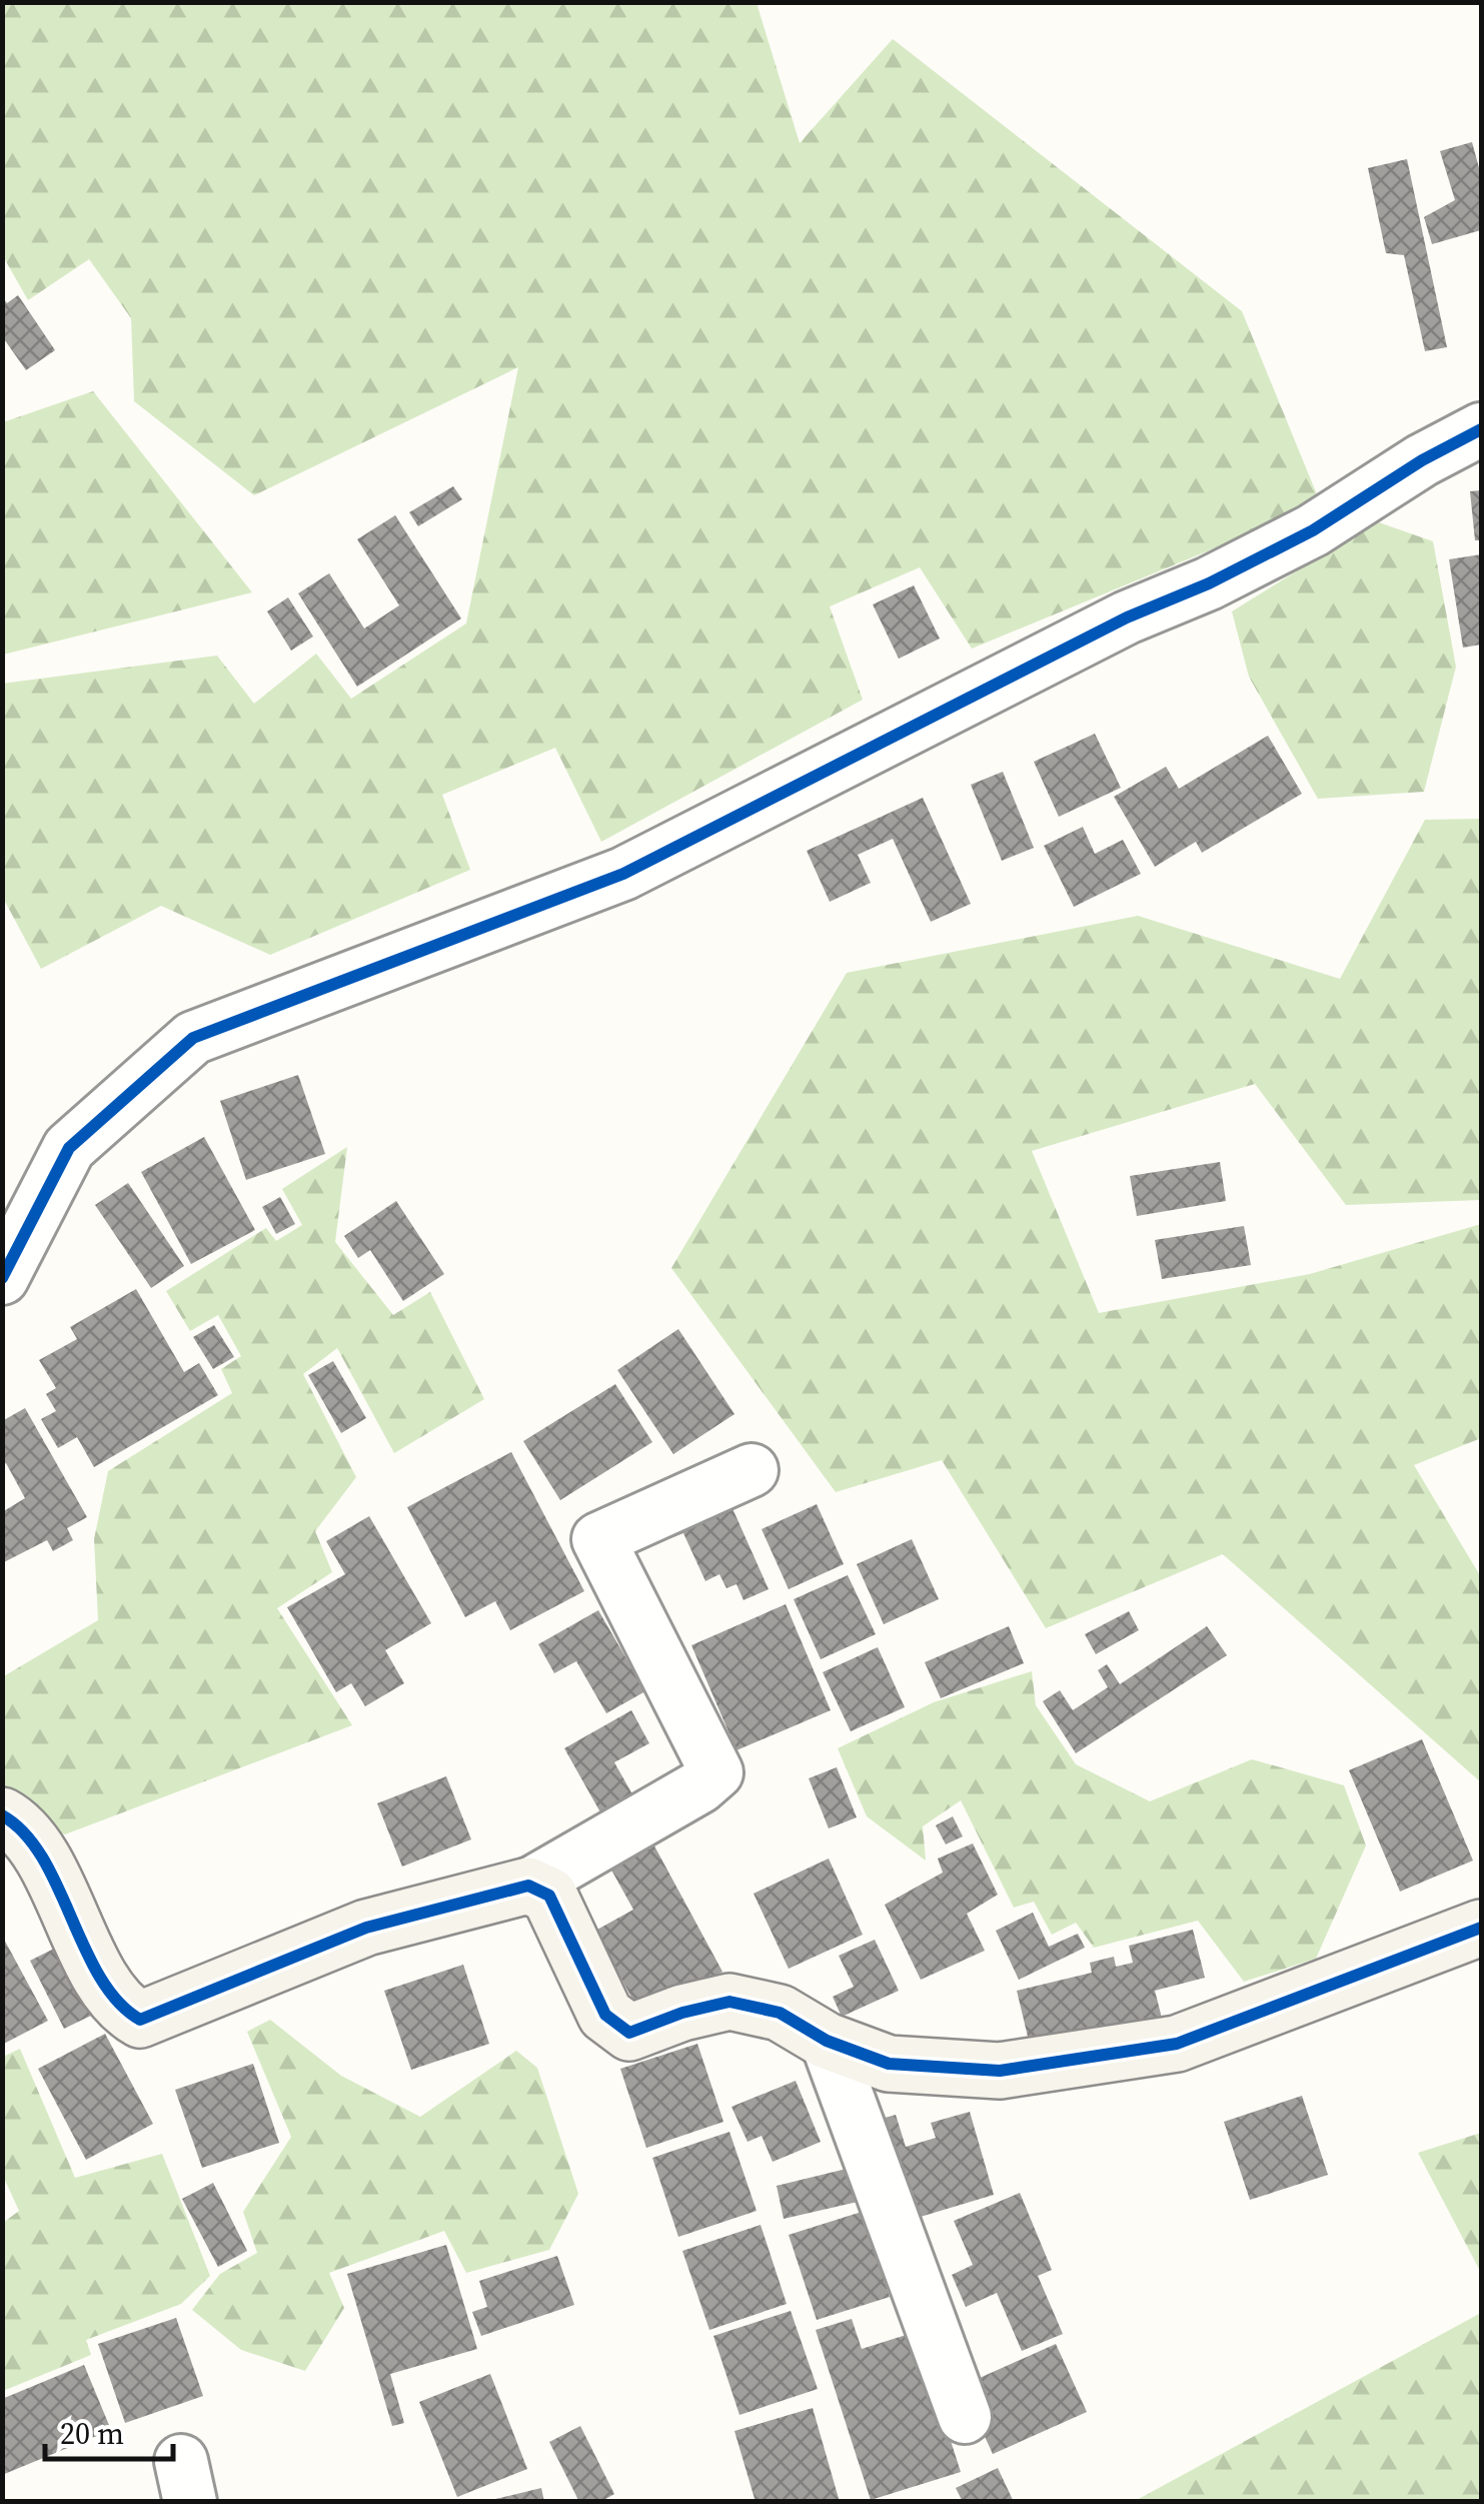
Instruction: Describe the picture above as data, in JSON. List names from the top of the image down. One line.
{"scale_bar":"20 m"}
